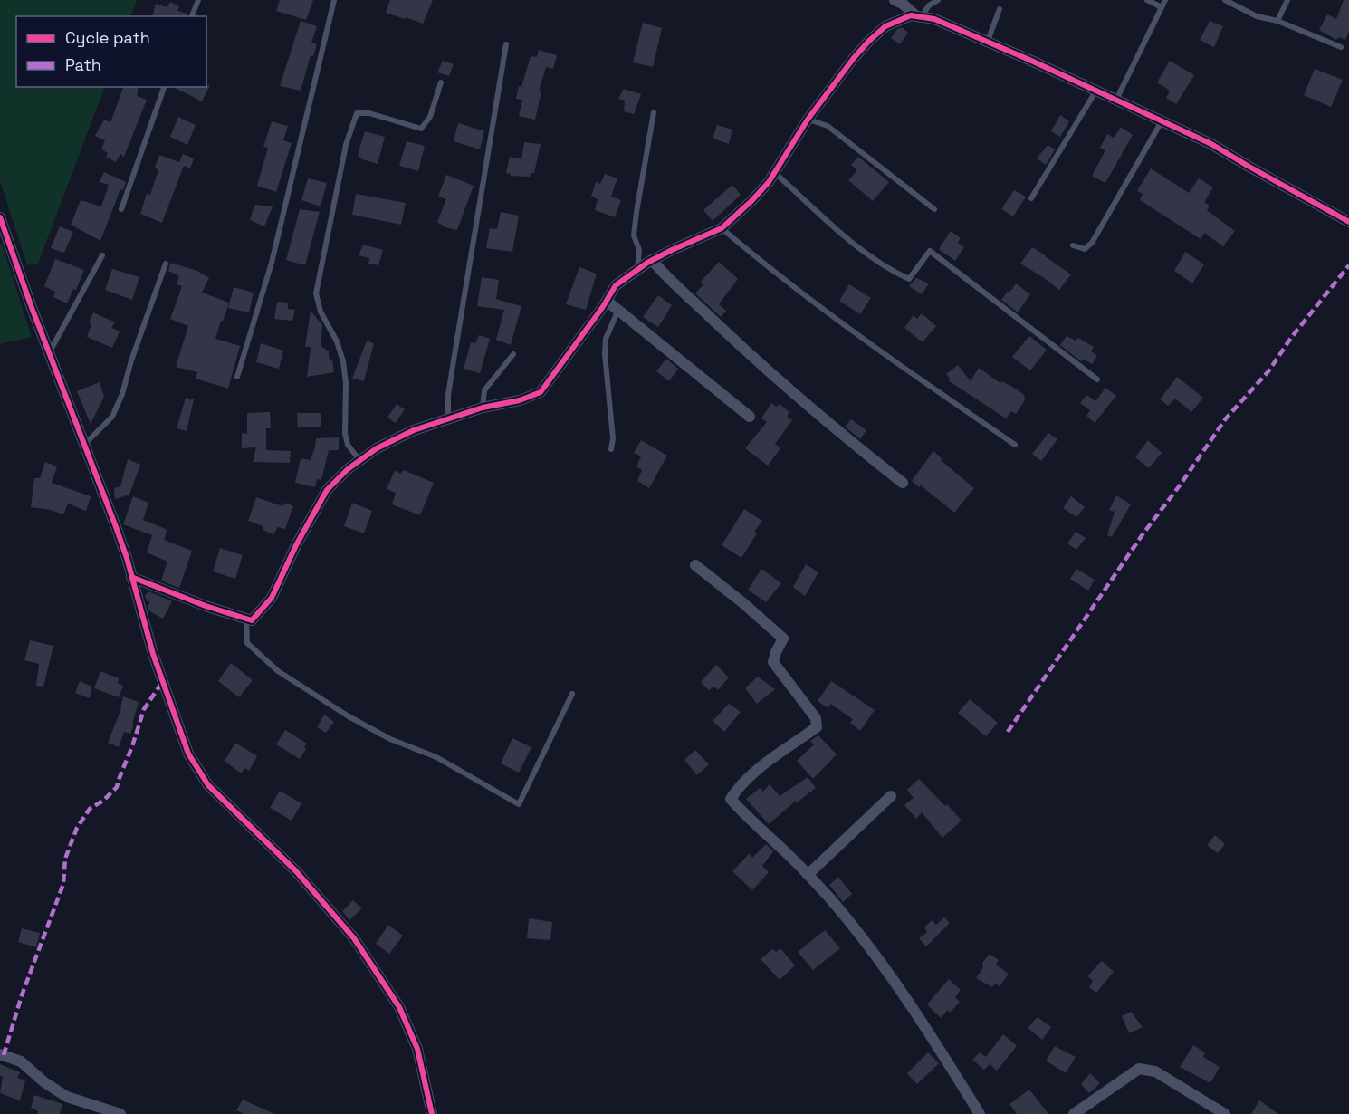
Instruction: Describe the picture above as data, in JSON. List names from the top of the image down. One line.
{"legend":["Cycle path","Path"]}
